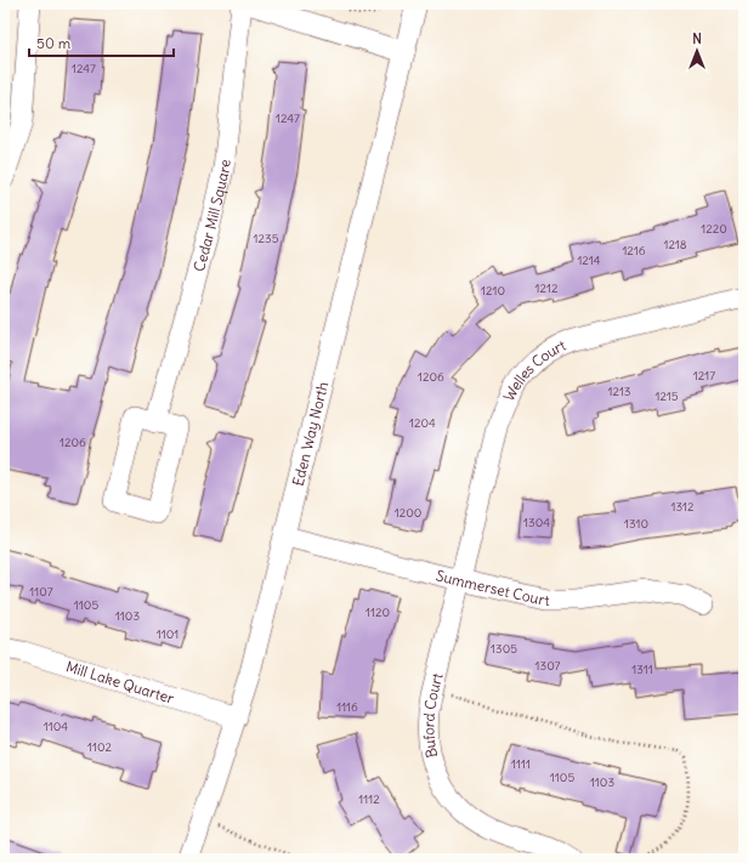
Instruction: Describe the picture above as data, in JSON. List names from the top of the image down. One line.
{"streets":{"street":["Cedar Mill Square","Welles Court","Eden Way North","Summerset Court","Mill Lake Quarter","Buford Court"]},"crossings":[["Welles Court","Summerset Court"],["Welles Court","Buford Court"],["Eden Way North","Summerset Court"],["Eden Way North","Mill Lake Quarter"],["Summerset Court","Buford Court"]],"house_numbers":["1247","1247","1220","1235","1218","1216","1214","1212","1210","1217","1206","1213","1215","1204","1206","1312","1200","1304","1310","1107","1105","1120","1103","1101","1305","1307","1311","1116","1104","1102","1111","1105","1103","1112"],"scale_bar":"50 m","north":"top"}
